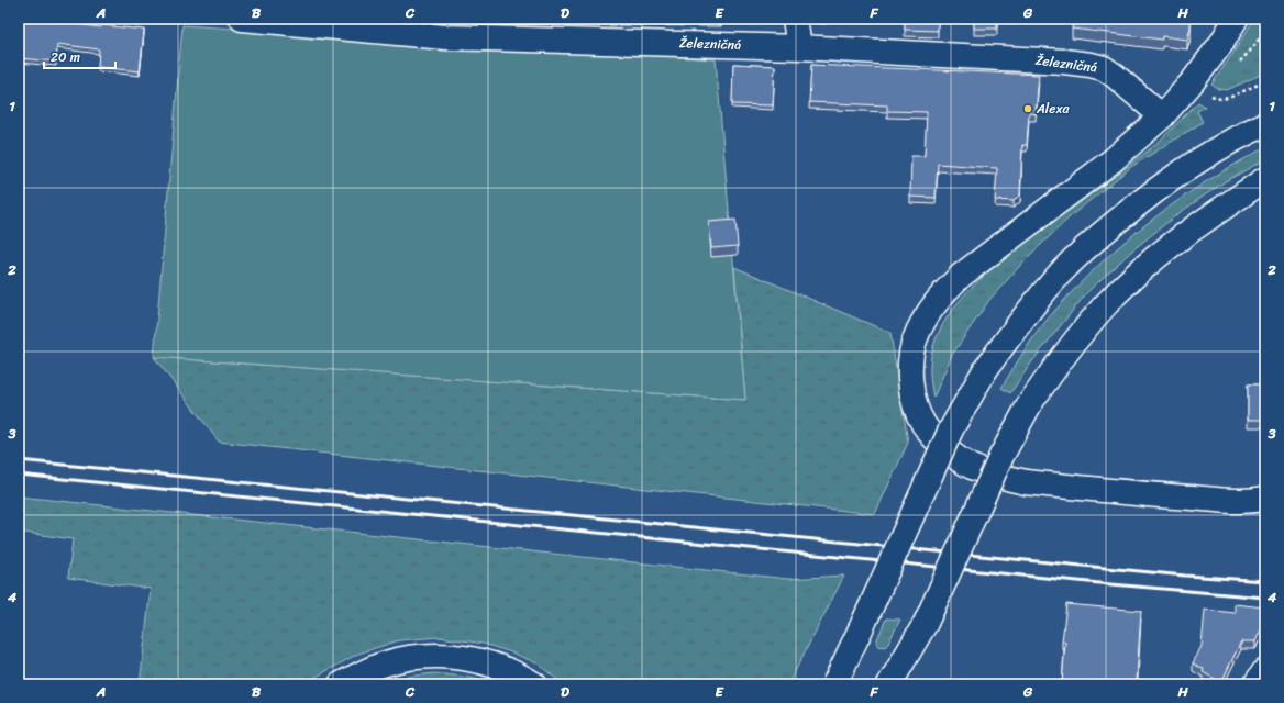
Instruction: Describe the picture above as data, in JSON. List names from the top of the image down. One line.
{"streets":{"main road":["Železničná"]},"places":["Alexa"],"scale_bar":"20 m","grid":{"columns":["A","B","C","D","E","F","G","H"],"rows":["1","2","3","4"]}}
